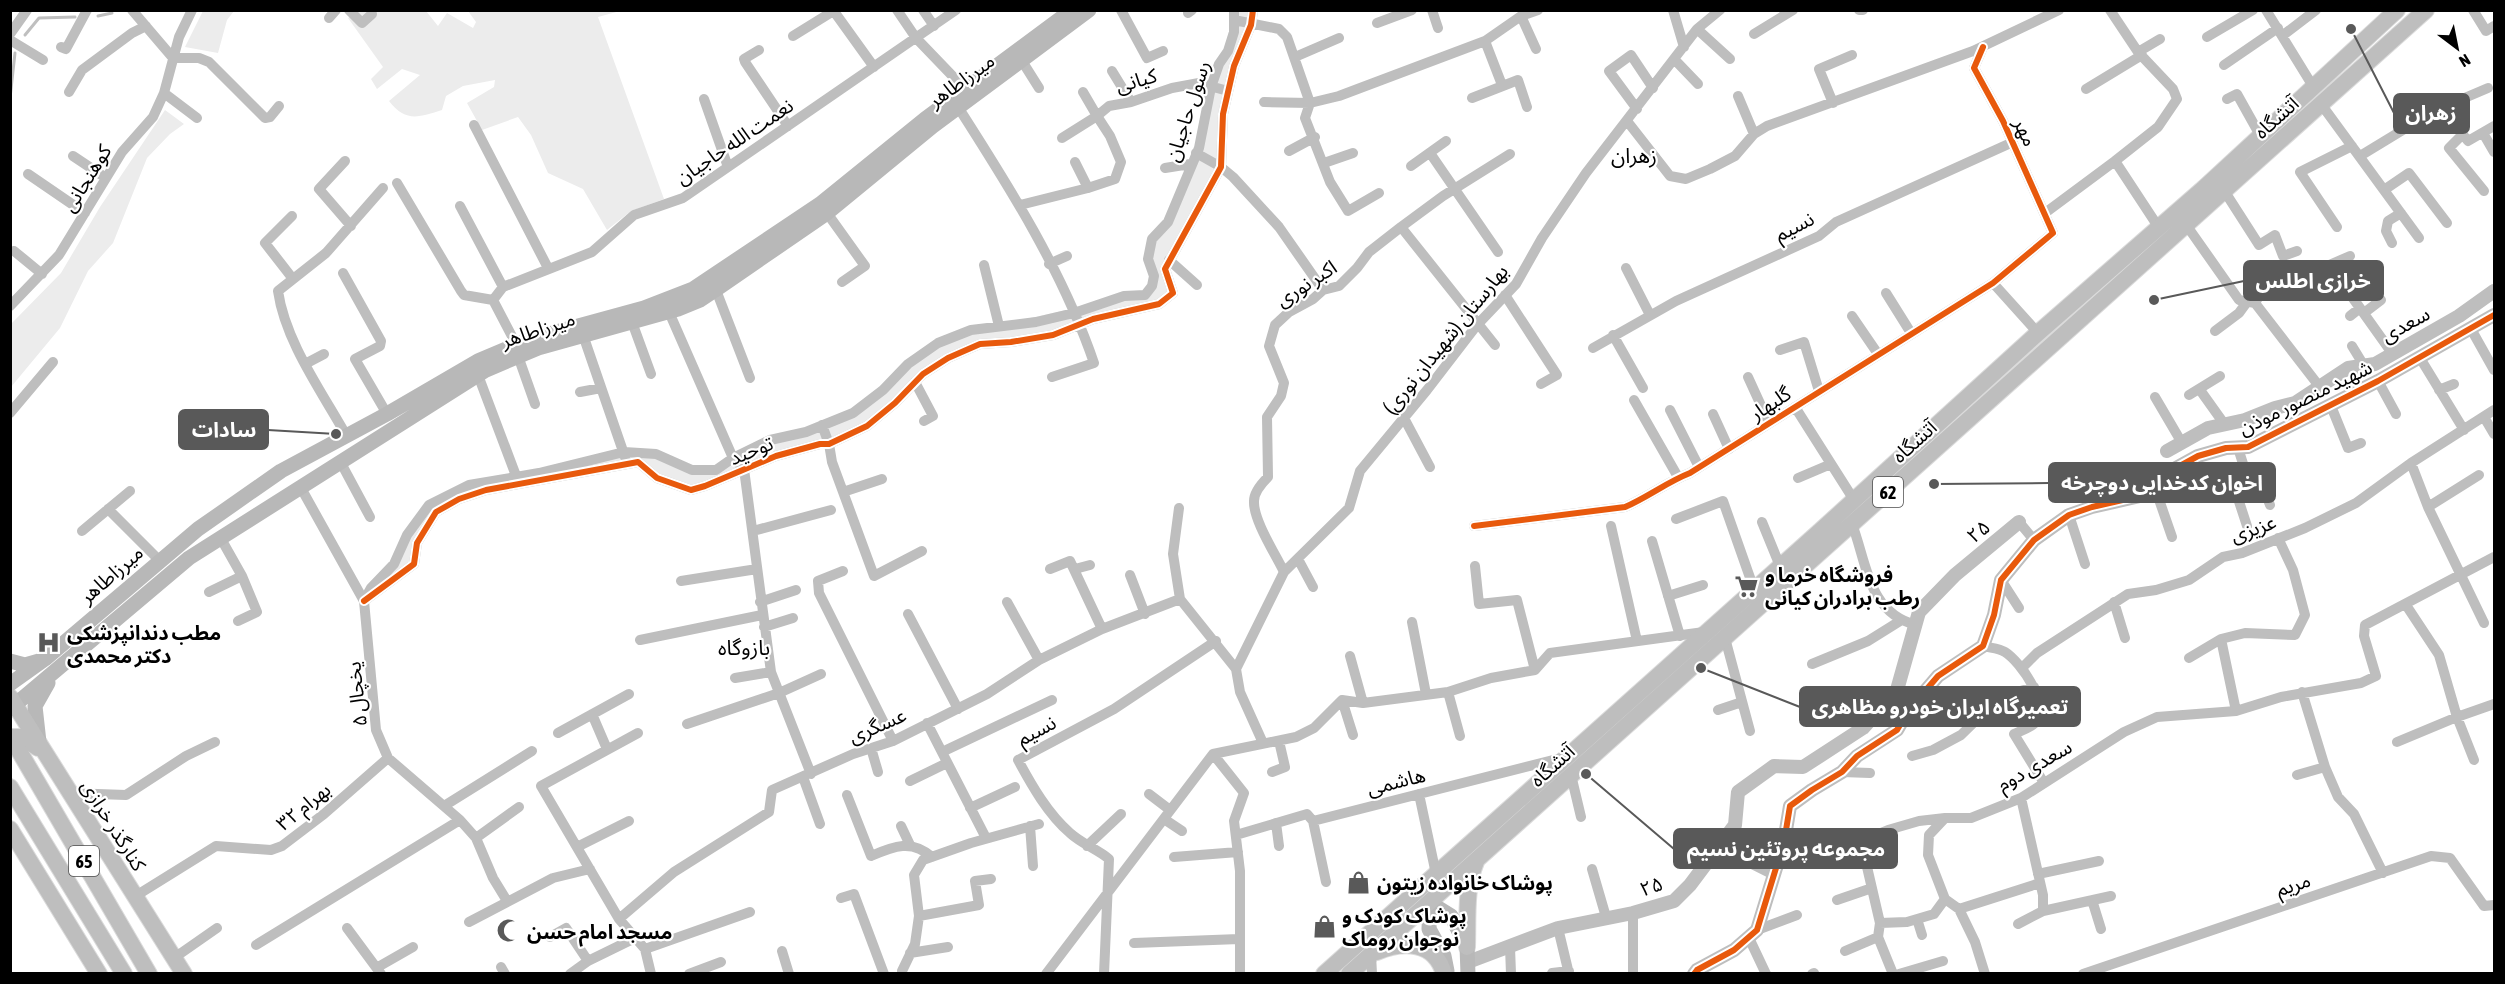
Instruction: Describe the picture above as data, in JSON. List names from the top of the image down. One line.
{"streets":{"main road":["میرزاطاهر","آتشگاه","62","کنارگذر خرازی","65"],"street":["کیانی","رسول حاجیان","مهر","نعمت الله حاجیان","کوهنجانی","نسیم","اکبر نوری","سعدی","بهارستان (شهیدان نوری)","شهید منصور موذن","گلبهار","توحید","عزیزی","۲۵","یخچال ۵","عسگری","سعدی دوم","هاشمی","بهرام ۳۲","مریم"]},"crossings":[["میرزاطاهر","یخچال ۵"],["میرزاطاهر","کنارگذر خرازی"],["کیانی","رسول حاجیان"],["رسول حاجیان","توحید"],["آتشگاه","هاشمی"],["مهر","نسیم"],["مهر","گلبهار"],["اکبر نوری","بهارستان (شهیدان نوری)"],["توحید","یخچال ۵"],["یخچال ۵","بهرام ۳۲"],["بهرام ۳۲","کنارگذر خرازی"]],"districts":["زهران","بازوگاه"],"places":{"other":["زهران","خرازی اطلس","سادات","اخوان کدخدایی دوچرخه","تعمیرگاه ایران خودرو مظاهری","مجموعه پروتئین نسیم"],"supermarket":["فروشگاه خرما و رطب برادران کیانی"],"hospital":["مطب دندانپزشکی دکتر محمدی"],"shop":["پوشاک خانواده زیتون","پوشاک کودک و نوجوان روماک"],"mosque":["مسجد امام حسن"]},"north":"bottom right"}
